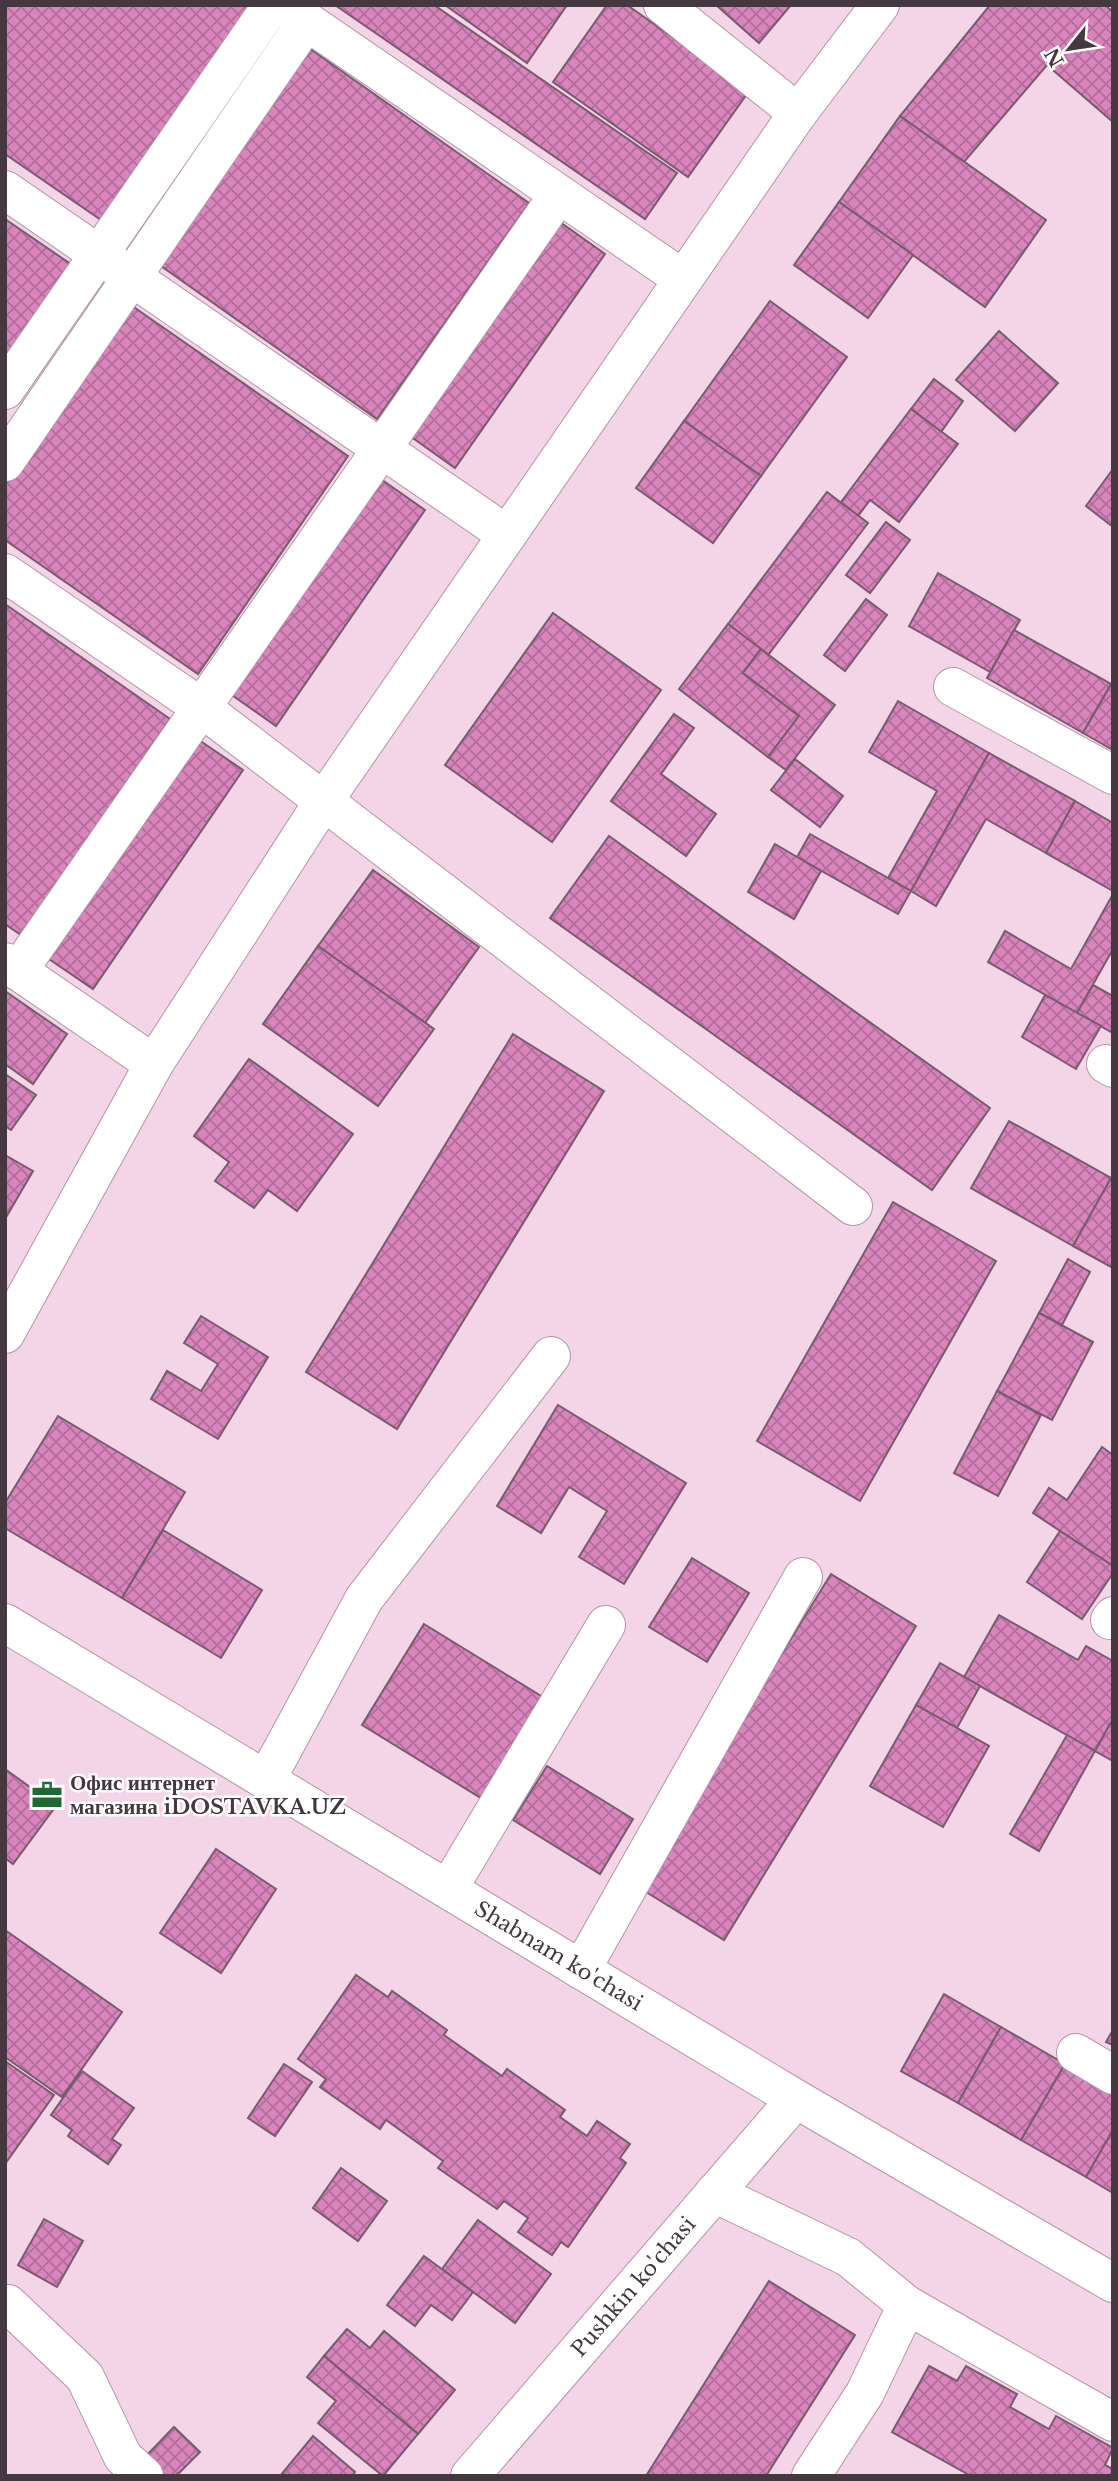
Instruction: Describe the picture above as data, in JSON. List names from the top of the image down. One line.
{"streets":{"street":["Shabnam ko'chasi","Pushkin ko'chasi"]},"crossings":[["Shabnam ko'chasi","Pushkin ko'chasi"]],"places":{"office":["Офис интернет магазина iDOSTAVKA.UZ"]},"north":"bottom left"}
